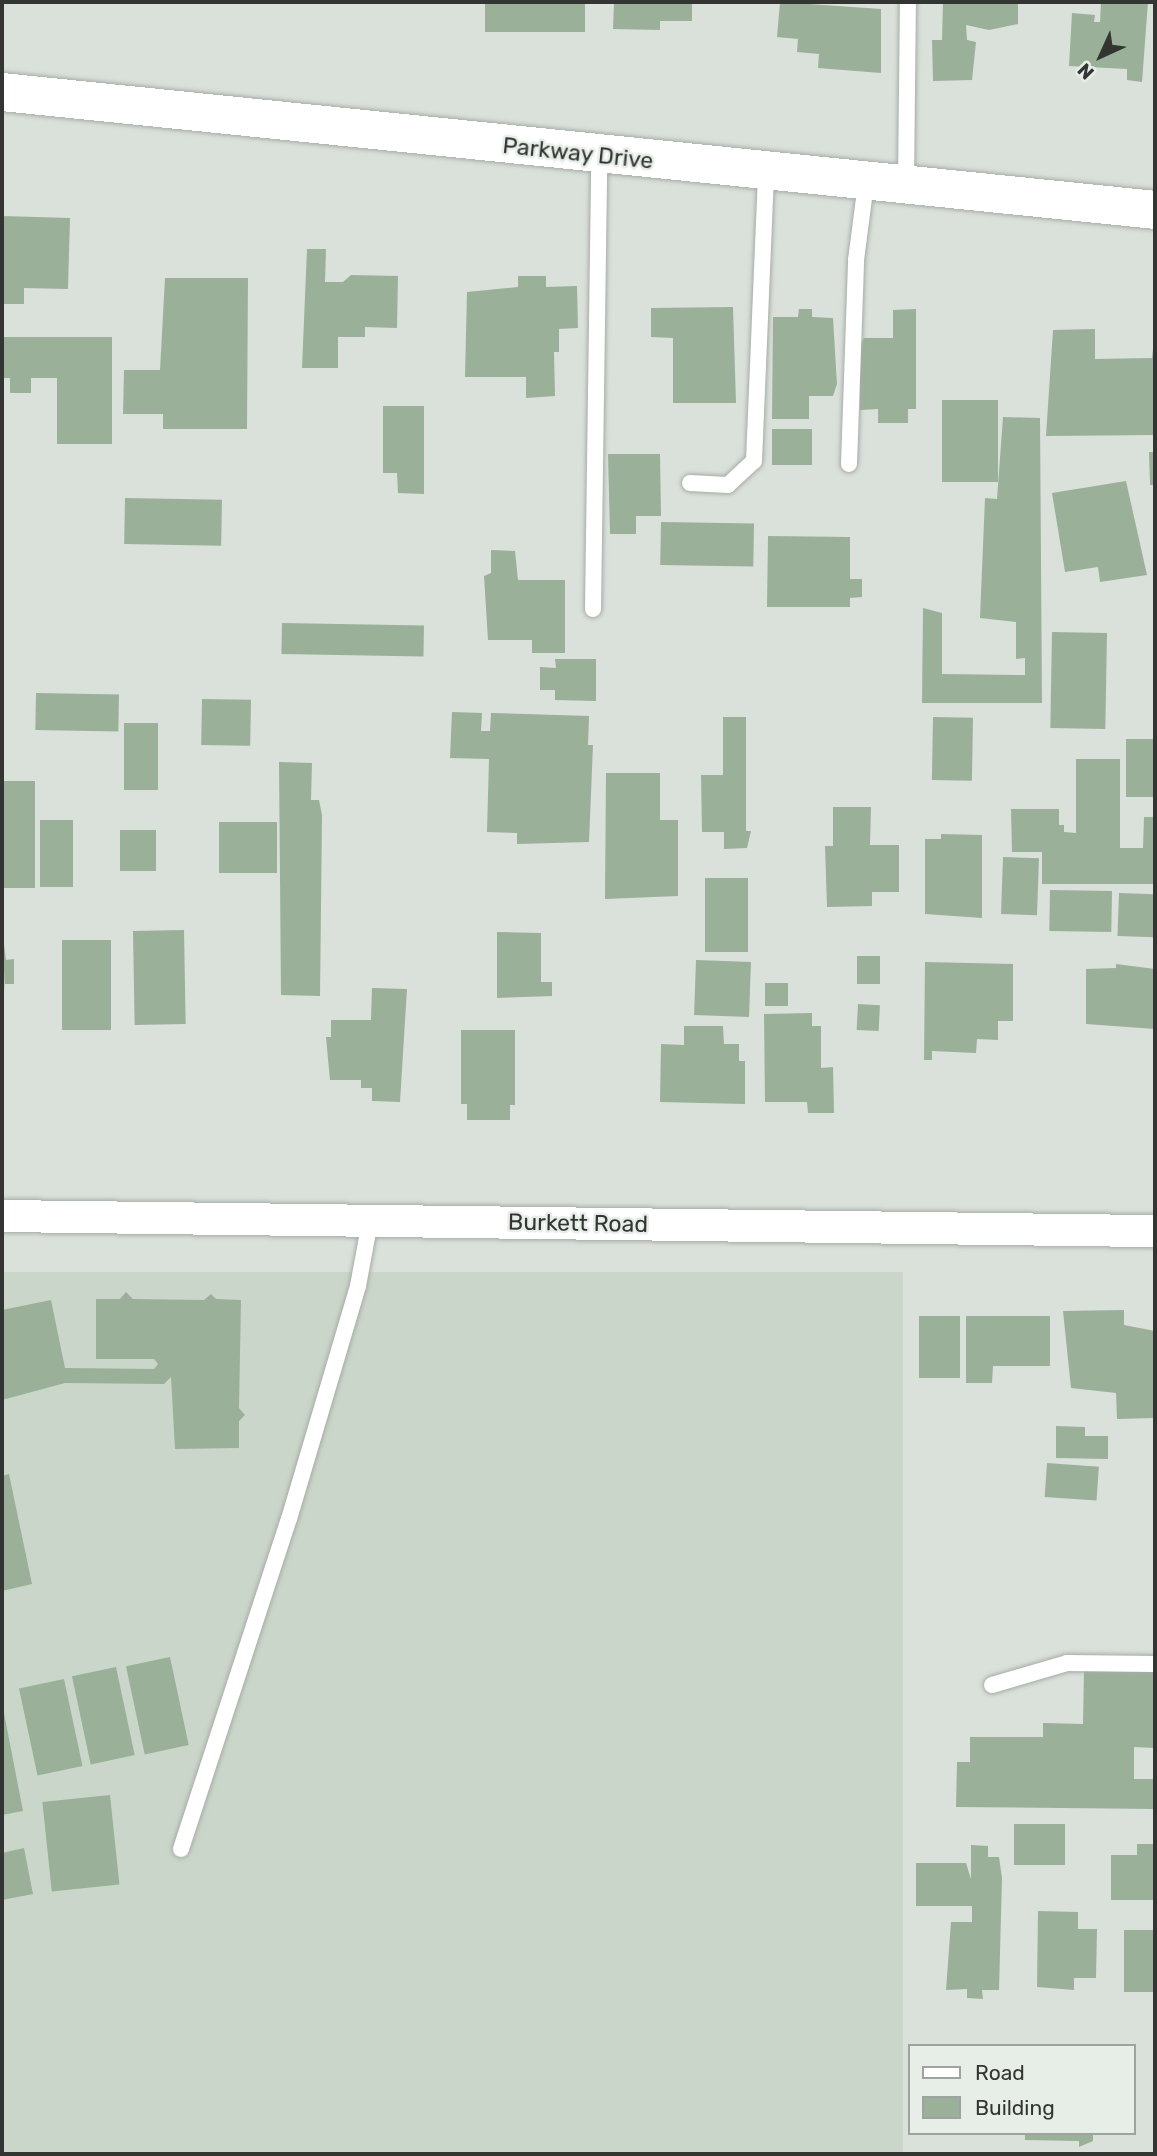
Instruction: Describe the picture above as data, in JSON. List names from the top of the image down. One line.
{"streets":{"street":["Parkway Drive","Burkett Road"]},"legend":["Road","Building"],"north":"bottom left"}
